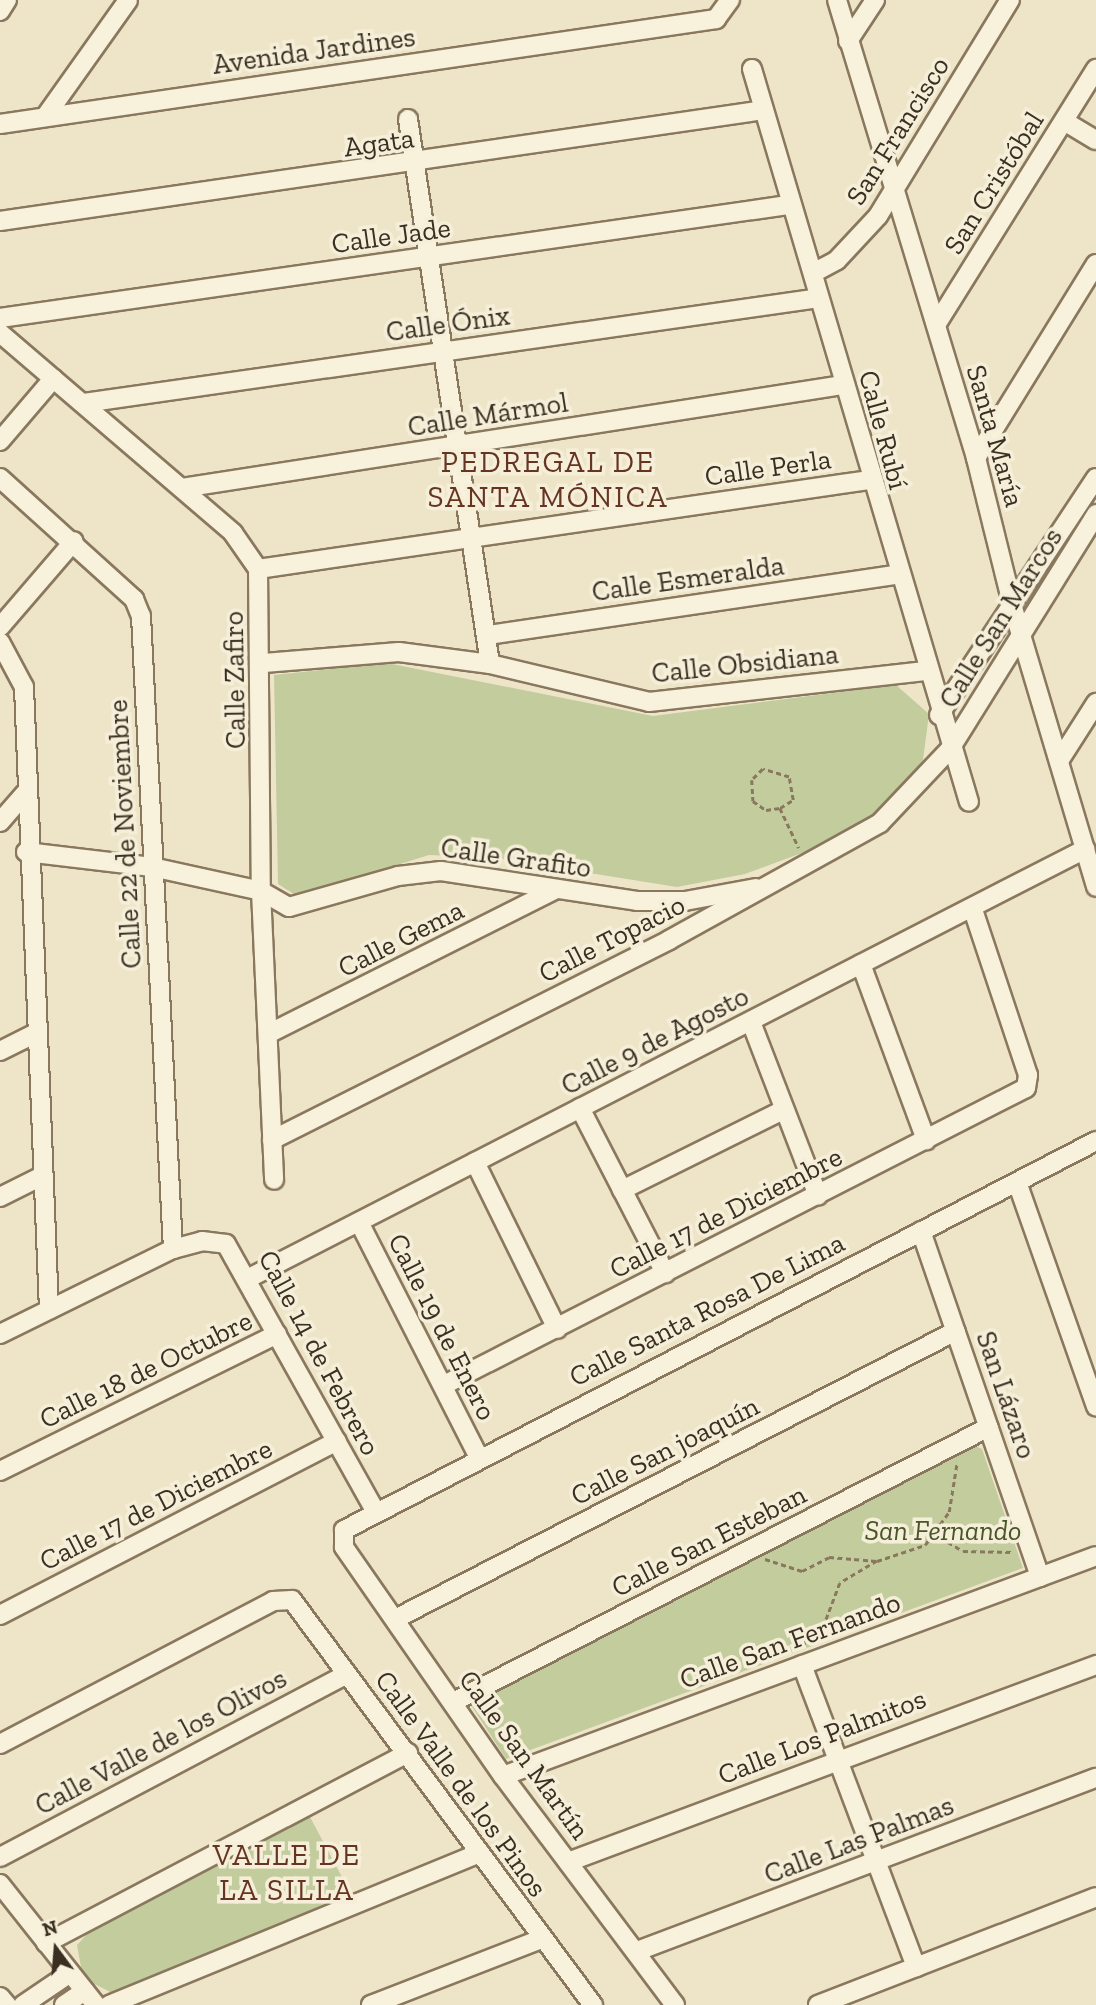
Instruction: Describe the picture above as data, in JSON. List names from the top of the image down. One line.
{"streets":{"street":["Avenida Jardines","San Francisco","Agata","San Cristóbal","Calle Jade","Calle Ónix","Calle Mármol","Calle Rubí","Santa María","Calle Perla","Calle Esmeralda","Calle San Marcos","Calle Obsidiana","Calle Zafiro","Calle 22 de Noviembre","Calle Grafito","Calle Gema","Calle Topacio","Calle 9 de Agosto","Calle 17 de Diciembre","Calle Santa Rosa De Lima","Calle 19 de Enero","Calle 14 de Febrero","Calle 18 de Octubre","San Lázaro","Calle San joaquín","Calle San Esteban","Calle San Fernando","Calle Los Palmitos","Calle Valle de los Olivos","Calle San Martín","Calle Valle de los Pinos","Calle Las Palmas"]},"crossings":[["San Francisco","Calle Rubí"],["San Francisco","Santa María"],["Agata","Calle Rubí"],["San Cristóbal","Santa María"],["Calle Jade","Calle Rubí"],["Calle Ónix","Calle Rubí"],["Calle Mármol","Calle Rubí"],["Calle Rubí","Calle Perla"],["Calle Rubí","Calle Esmeralda"],["Calle Rubí","Calle San Marcos"],["Calle Rubí","Calle Obsidiana"],["Calle Rubí","Calle Topacio"],["Santa María","Calle San Marcos"],["Santa María","Calle 9 de Agosto"],["Calle Perla","Calle Zafiro"],["Calle San Marcos","Calle Topacio"],["Calle Obsidiana","Calle Zafiro"],["Calle Zafiro","Calle Grafito"],["Calle Zafiro","Calle Gema"],["Calle Zafiro","Calle Topacio"],["Calle 22 de Noviembre","Calle Grafito"],["Calle 22 de Noviembre","Calle 14 de Febrero"],["Calle Grafito","Calle Gema"],["Calle Grafito","Calle Topacio"],["Calle 9 de Agosto","Calle 17 de Diciembre"],["Calle 9 de Agosto","Calle 19 de Enero"],["Calle 9 de Agosto","Calle 14 de Febrero"],["Calle 17 de Diciembre","Calle 19 de Enero"],["Calle 17 de Diciembre","Calle 14 de Febrero"],["Calle Santa Rosa De Lima","Calle 19 de Enero"],["Calle Santa Rosa De Lima","Calle 14 de Febrero"],["Calle Santa Rosa De Lima","San Lázaro"],["Calle Santa Rosa De Lima","Calle San Martín"],["Calle 14 de Febrero","Calle 18 de Octubre"],["San Lázaro","Calle San joaquín"],["San Lázaro","Calle San Esteban"],["San Lázaro","Calle San Fernando"],["Calle San joaquín","Calle San Martín"],["Calle San Esteban","Calle San Martín"],["Calle San Fernando","Calle San Martín"],["Calle Los Palmitos","Calle San Martín"],["Calle Valle de los Olivos","Calle Valle de los Pinos"],["Calle San Martín","Calle Las Palmas"]],"districts":["PEDREGAL DE SANTA MÓNICA","VALLE DE LA SILLA"],"parks":["San Fernando"],"north":"top"}
